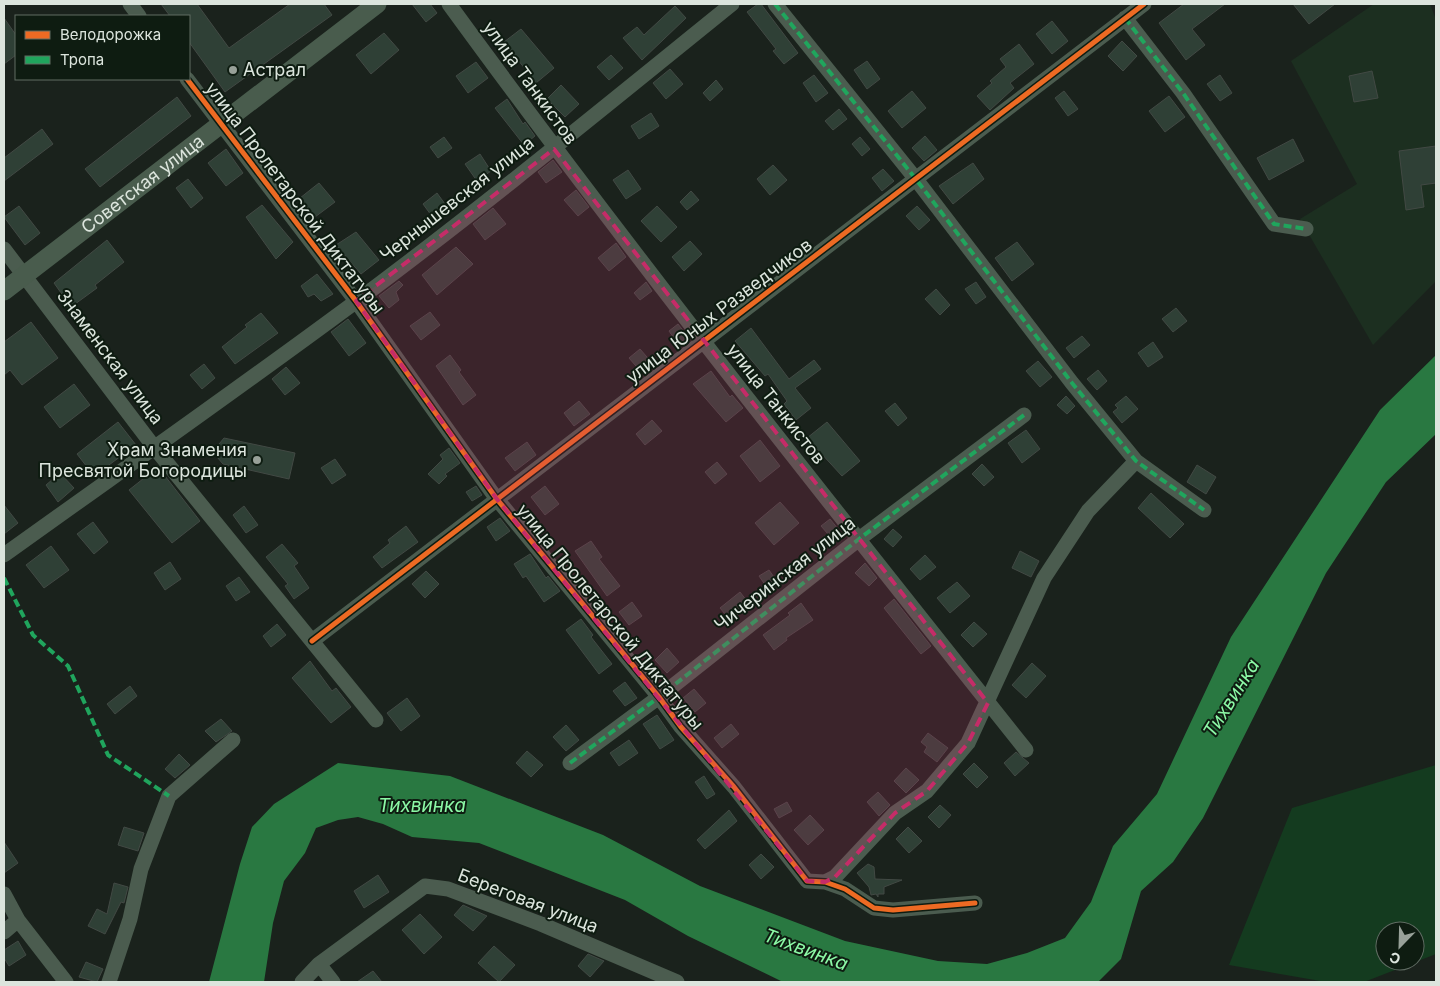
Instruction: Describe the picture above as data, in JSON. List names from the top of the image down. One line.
{"streets":{"main road":["Советская улица"],"street":["улица Танкистов","улица Пролетарской Диктатуры","Чернышевская улица","улица Юных Разведчиков","Знаменская улица","Чичеринская улица","Береговая улица"]},"crossings":[["улица Танкистов","Чернышевская улица"],["улица Танкистов","улица Юных Разведчиков"],["улица Танкистов","Чичеринская улица"],["Советская улица","улица Пролетарской Диктатуры"],["Советская улица","Знаменская улица"],["улица Пролетарской Диктатуры","Чернышевская улица"],["улица Пролетарской Диктатуры","улица Юных Разведчиков"],["улица Пролетарской Диктатуры","Чичеринская улица"],["Чернышевская улица","Знаменская улица"],["улица Юных Разведчиков","Знаменская улица"]],"water":["Тихвинка"],"places":["Астрал","Храм Знамения Пресвятой Богородицы"],"legend":["Велодорожка","Тропа"],"north":"bottom left"}
